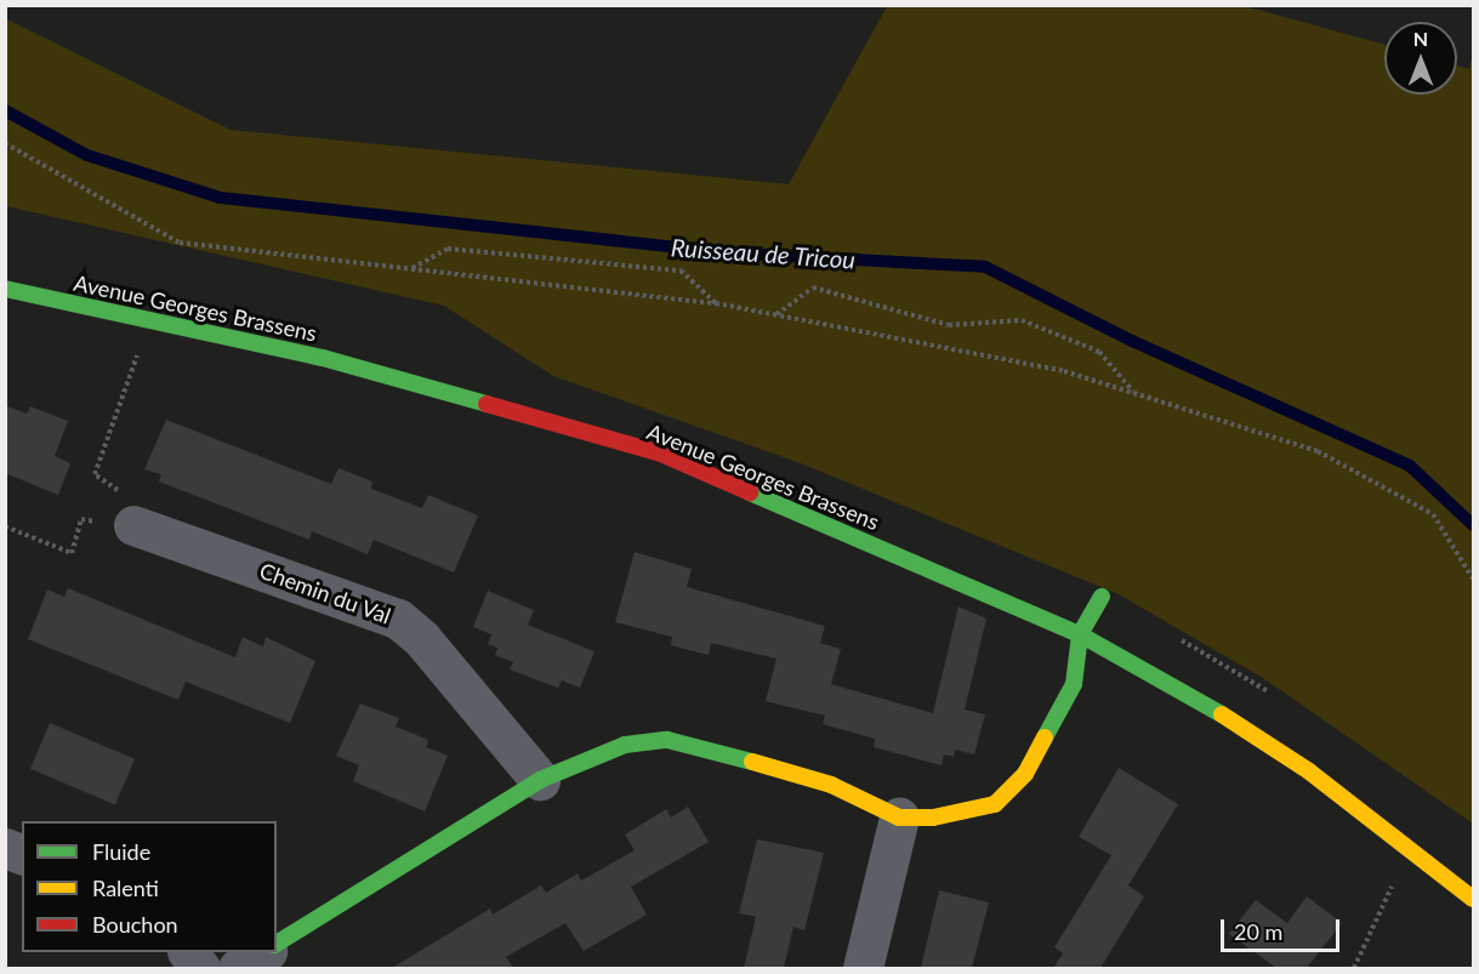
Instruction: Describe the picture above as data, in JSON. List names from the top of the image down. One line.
{"streets":{"street":["Avenue Georges Brassens","Chemin du Val"]},"water":["Ruisseau de Tricou"],"legend":["Fluide","Ralenti","Bouchon"],"scale_bar":"20 m","north":"top"}
